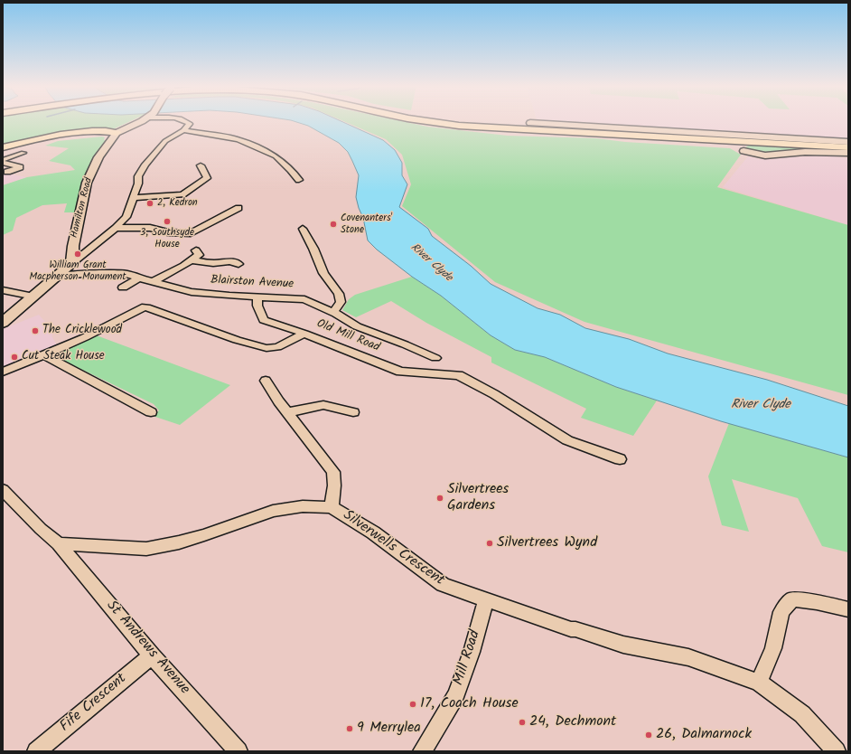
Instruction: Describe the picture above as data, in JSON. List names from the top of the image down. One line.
{"streets":{"main road":["Hamilton Road"],"street":["Blairston Avenue","Old Mill Road","Silverwells Crescent","St Andrews Avenue","Mill Road","Fife Crescent"]},"crossings":[["Silverwells Crescent","St Andrews Avenue"],["Silverwells Crescent","Mill Road"],["St Andrews Avenue","Fife Crescent"]],"water":["River Clyde"],"places":["2, Kedron","3, Southsyde House","Covenanters' Stone","William Grant Macpherson Monument","The Cricklewood","Cut Steak House","Silvertrees Gardens","Silvertrees Wynd","17, Coach House","24, Dechmont","9 Merrylea","26, Dalmarnock"]}
